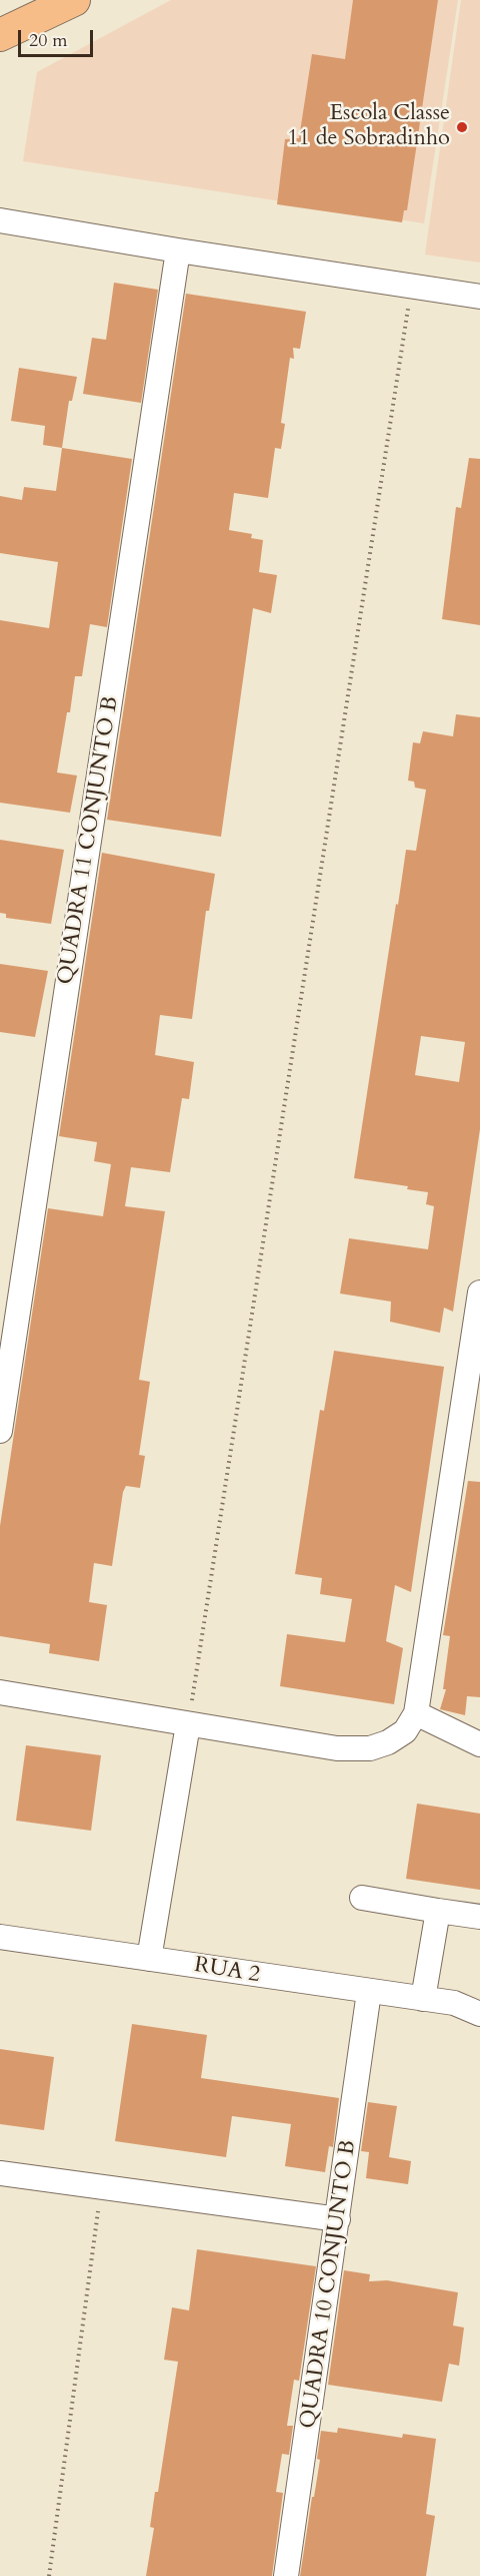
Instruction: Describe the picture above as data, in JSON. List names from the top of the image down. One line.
{"streets":{"street":["QUADRA 11 CONJUNTO B","RUA 2","QUADRA 10 CONJUNTO B"]},"crossings":[["RUA 2","QUADRA 10 CONJUNTO B"]],"places":["Escola Classe 11 de Sobradinho"],"scale_bar":"20 m"}
